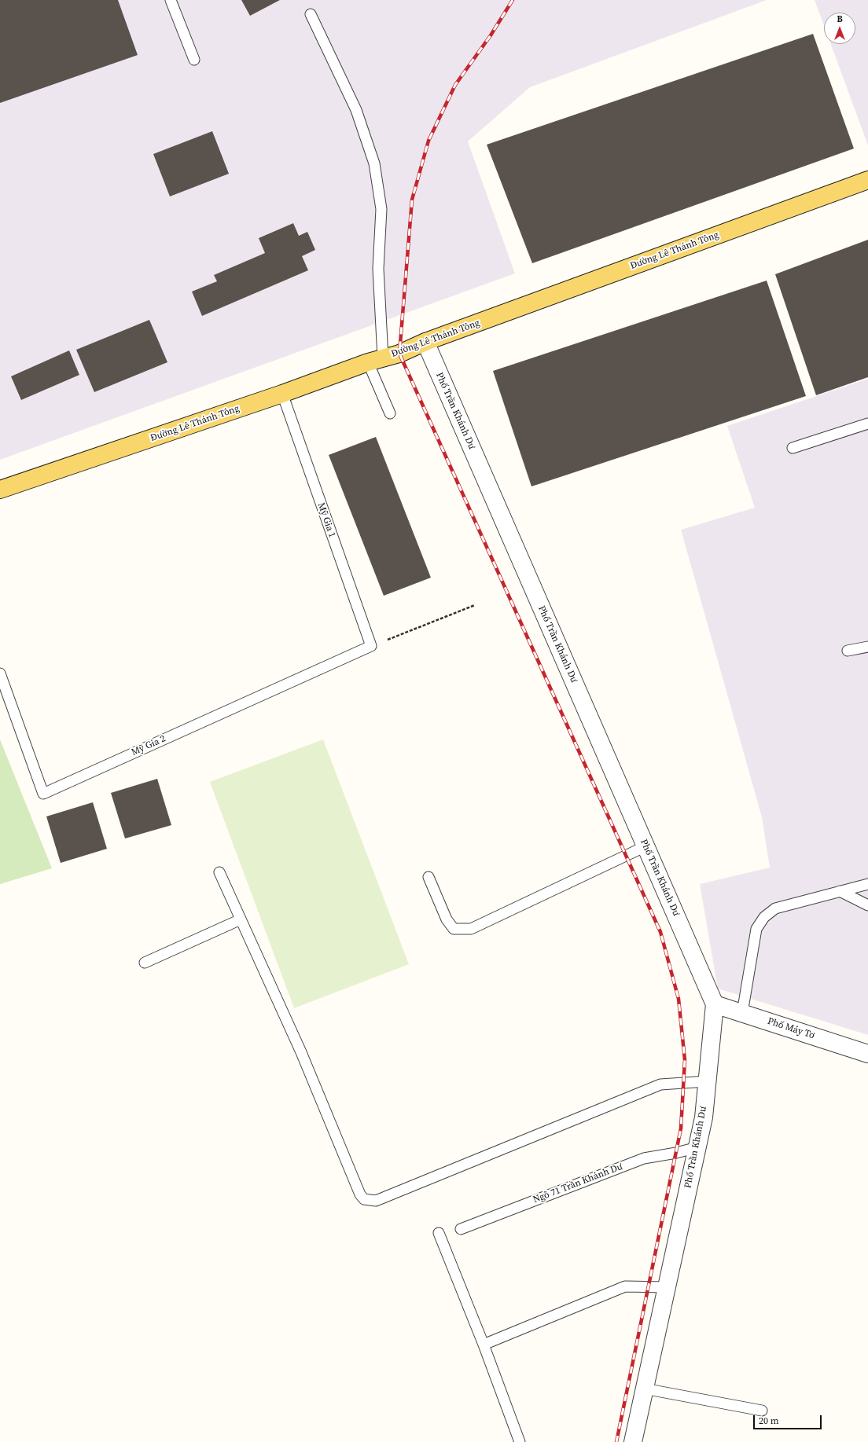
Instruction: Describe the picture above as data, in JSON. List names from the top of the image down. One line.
{"streets":{"main road":["Đường Lê Thánh Tông"],"street":["Phố Trần Khánh Dư","Phố Máy Tơ"],"lane":["Mỹ Gia 1","Mỹ Gia 2","Ngõ 71 Trần Khánh Dư"]},"crossings":[["Đường Lê Thánh Tông","Phố Trần Khánh Dư"],["Đường Lê Thánh Tông","Mỹ Gia 1"],["Phố Trần Khánh Dư","Phố Máy Tơ"],["Phố Trần Khánh Dư","Ngõ 71 Trần Khánh Dư"],["Mỹ Gia 1","Mỹ Gia 2"]],"scale_bar":"20 m","north":"top"}
